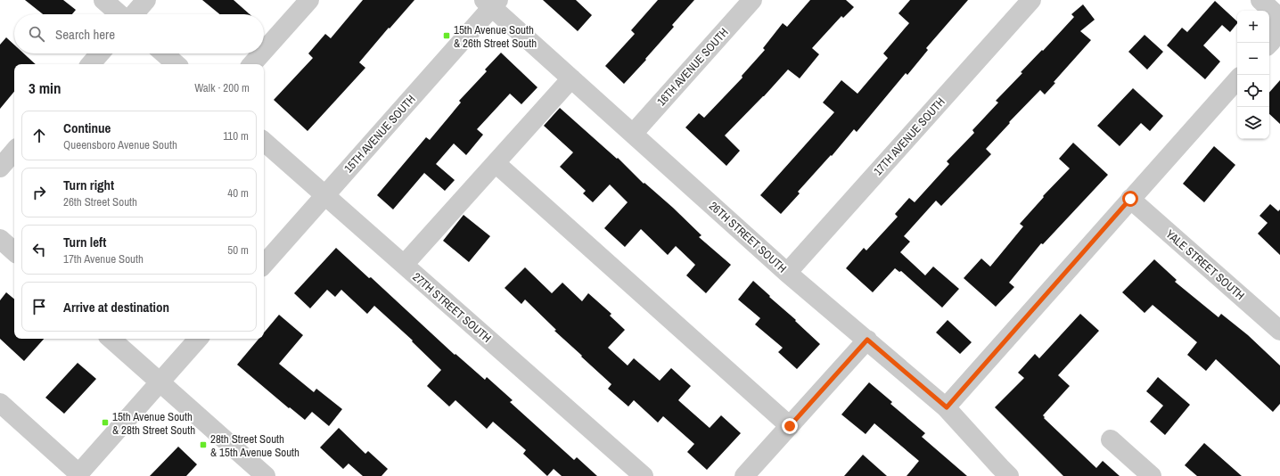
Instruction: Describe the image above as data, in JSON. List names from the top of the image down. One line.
{"streets":{"street":["16TH AVENUE SOUTH","15TH AVENUE SOUTH","17TH AVENUE SOUTH","26TH STREET SOUTH","YALE STREET SOUTH","27TH STREET SOUTH"]},"crossings":[["16TH AVENUE SOUTH","26TH STREET SOUTH"],["15TH AVENUE SOUTH","26TH STREET SOUTH"],["15TH AVENUE SOUTH","27TH STREET SOUTH"],["17TH AVENUE SOUTH","26TH STREET SOUTH"]],"places":{"transit":["15th Avenue South & 26th Street South","15th Avenue South & 28th Street South","28th Street South & 15th Avenue South"]},"page":{"map_buttons":["+","−"],"search":"Search here","heading":["3 min","Walk · 200 m"],"list":[["Continue","Queensboro Avenue South","110 m"],["Turn right","26th Street South","40 m"],["Turn left","17th Avenue South","50 m"],"Arrive at destination"]}}
